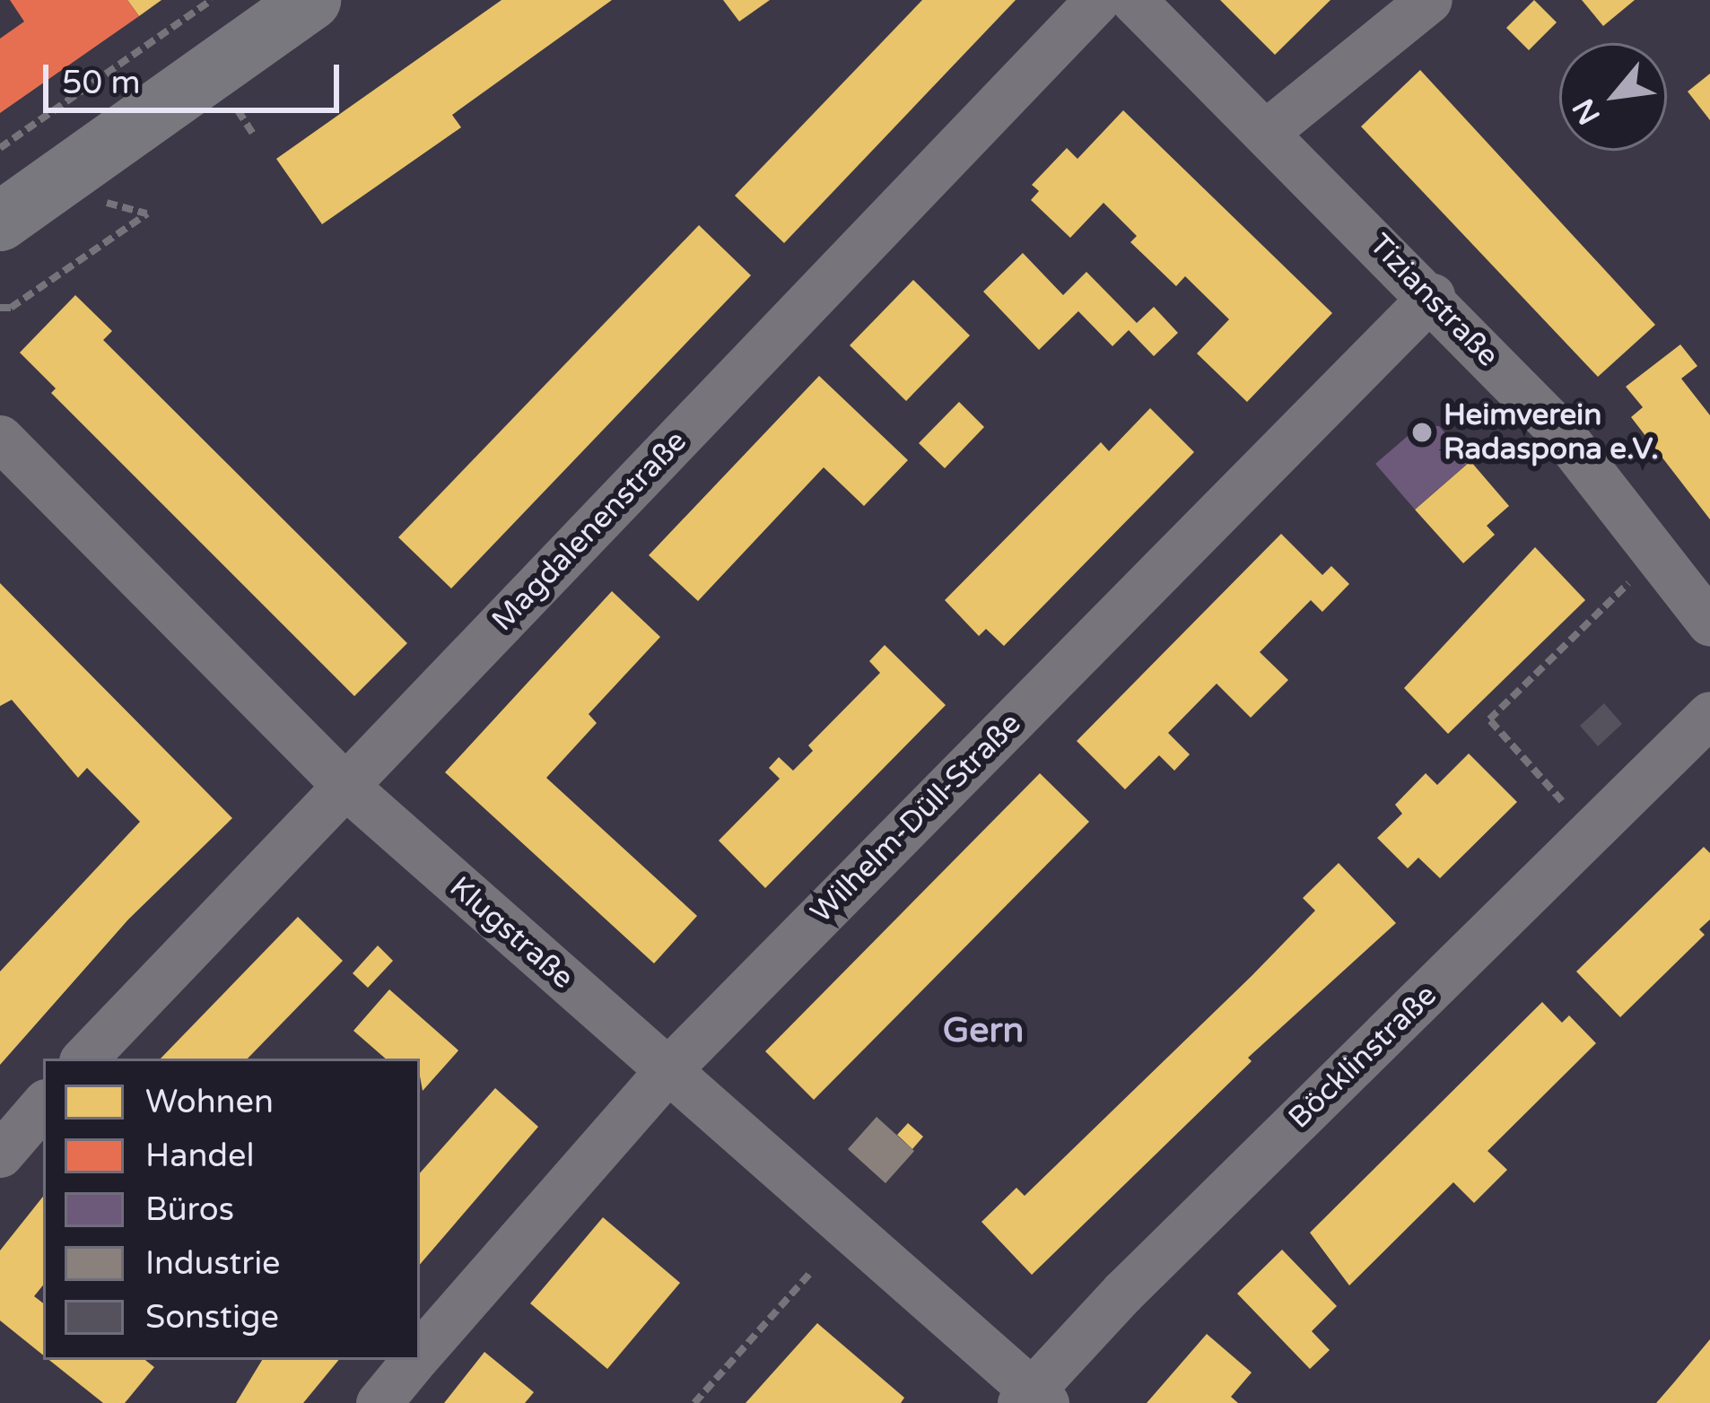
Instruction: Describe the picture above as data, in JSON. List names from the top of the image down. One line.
{"streets":{"street":["Tizianstraße","Magdalenenstraße","Wilhelm-Düll-Straße","Klugstraße","Böcklinstraße"]},"crossings":[["Tizianstraße","Wilhelm-Düll-Straße"],["Magdalenenstraße","Klugstraße"],["Wilhelm-Düll-Straße","Klugstraße"],["Klugstraße","Böcklinstraße"]],"districts":["Gern"],"places":["Heimverein Radaspona e.V."],"legend":["Wohnen","Handel","Büros","Industrie","Sonstige"],"scale_bar":"50 m","north":"bottom left"}
